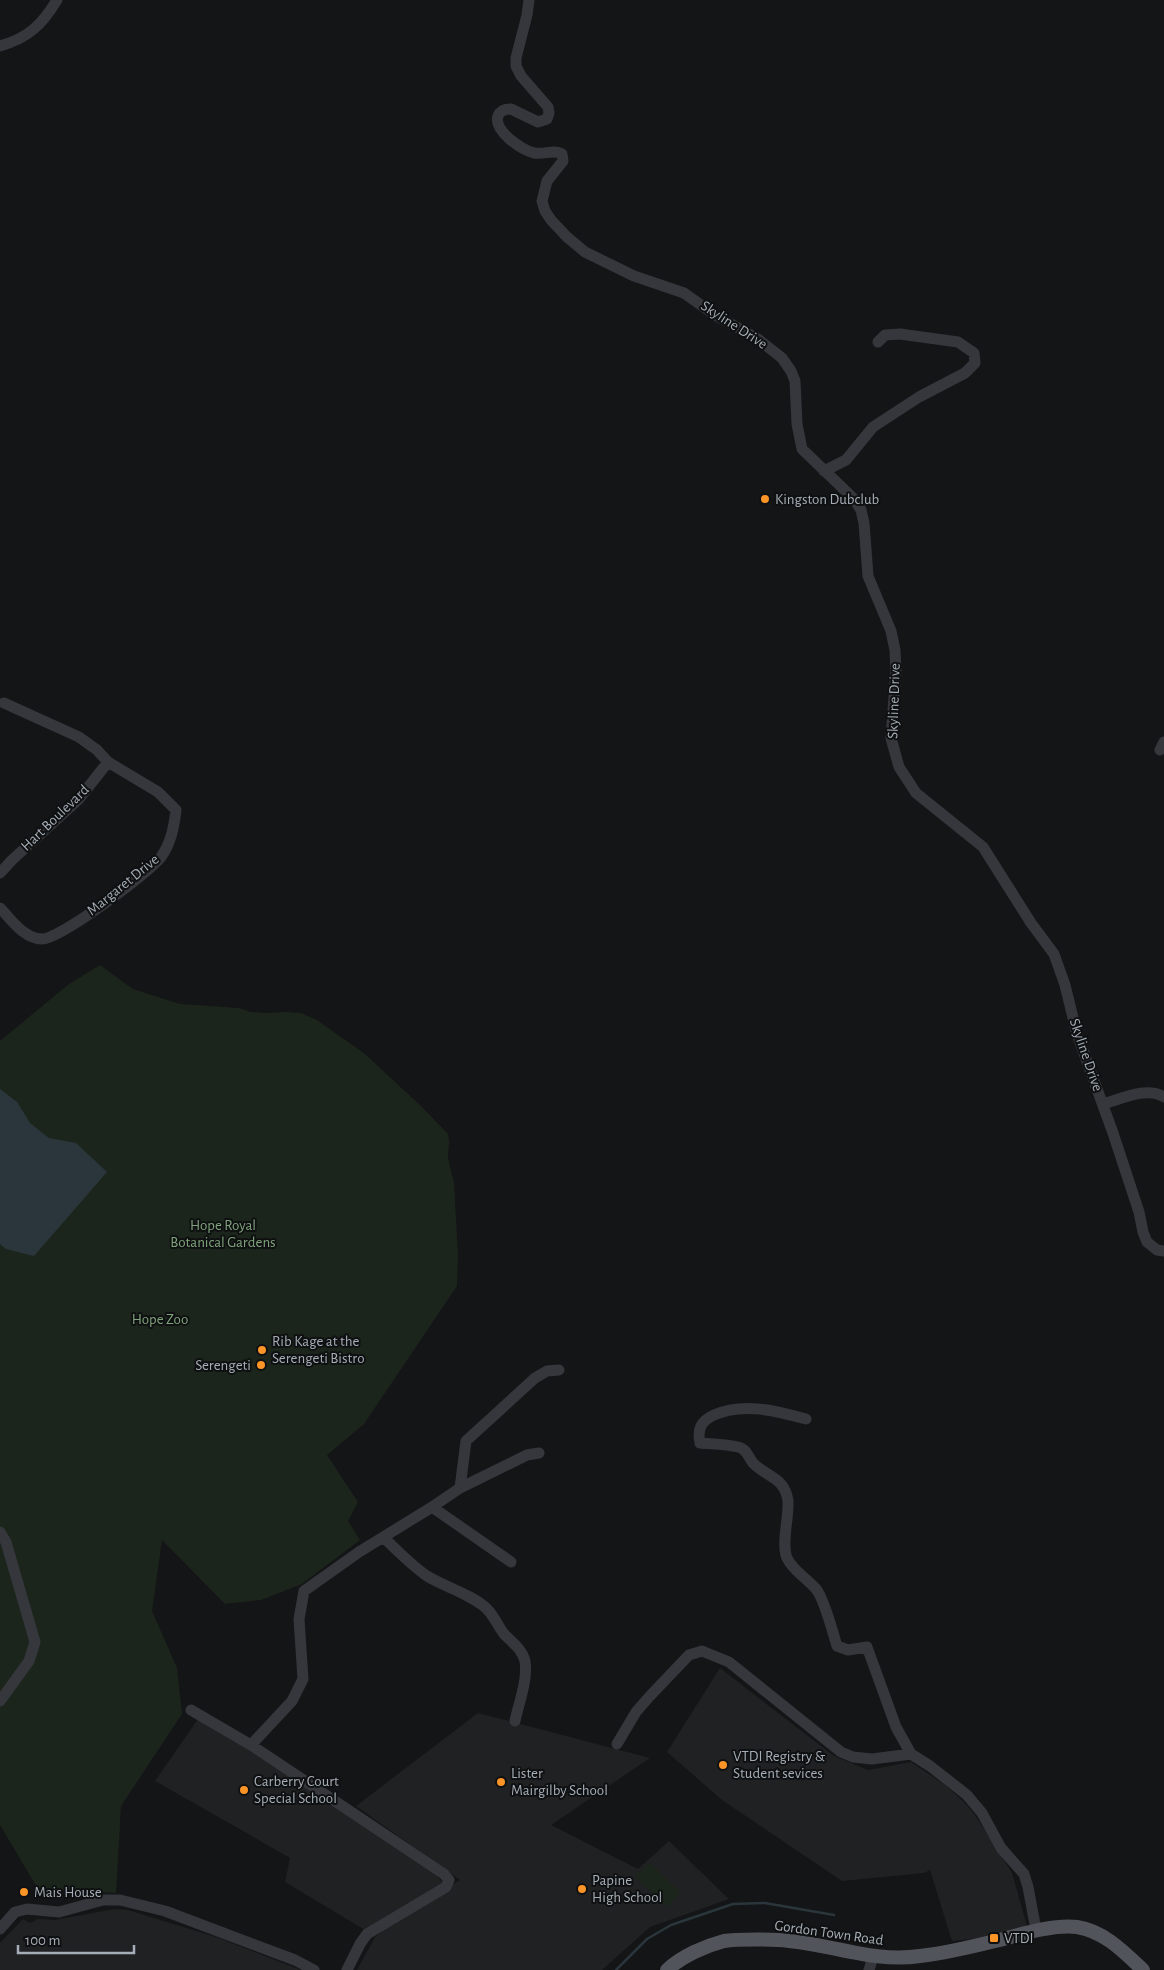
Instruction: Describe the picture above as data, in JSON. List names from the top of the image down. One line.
{"streets":{"main road":["Gordon Town Road"],"street":["Skyline Drive","Hart Boulevard","Margaret Drive"]},"crossings":[["Hart Boulevard","Margaret Drive"]],"parks":["Hope Royal Botanical Gardens","Hope Zoo"],"places":{"other":["Kingston Dubclub","Rib Kage at the Serengeti Bistro","Serengeti","VTDI Registry & Student sevices","Lister Mairgilby School","Carberry Court Special School","Papine High School","Mais House"],"transit":["VTDI"]},"scale_bar":"100 m"}
